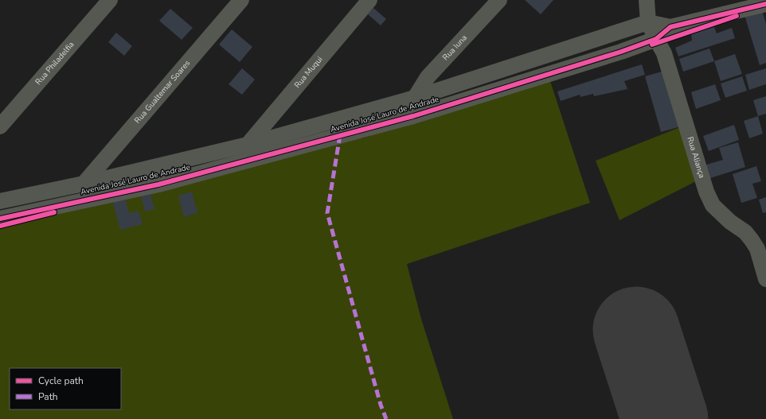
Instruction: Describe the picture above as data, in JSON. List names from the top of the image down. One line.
{"streets":{"street":["Rua Iuna","Rua Philadelfia","Rua Muqui","Rua Gualtemar Soares","Avenida José Lauro de Andrade","Rua Aliança"]},"crossings":[["Rua Iuna","Avenida José Lauro de Andrade"],["Rua Muqui","Avenida José Lauro de Andrade"],["Rua Gualtemar Soares","Avenida José Lauro de Andrade"],["Avenida José Lauro de Andrade","Rua Aliança"]],"legend":["Cycle path","Path"]}
